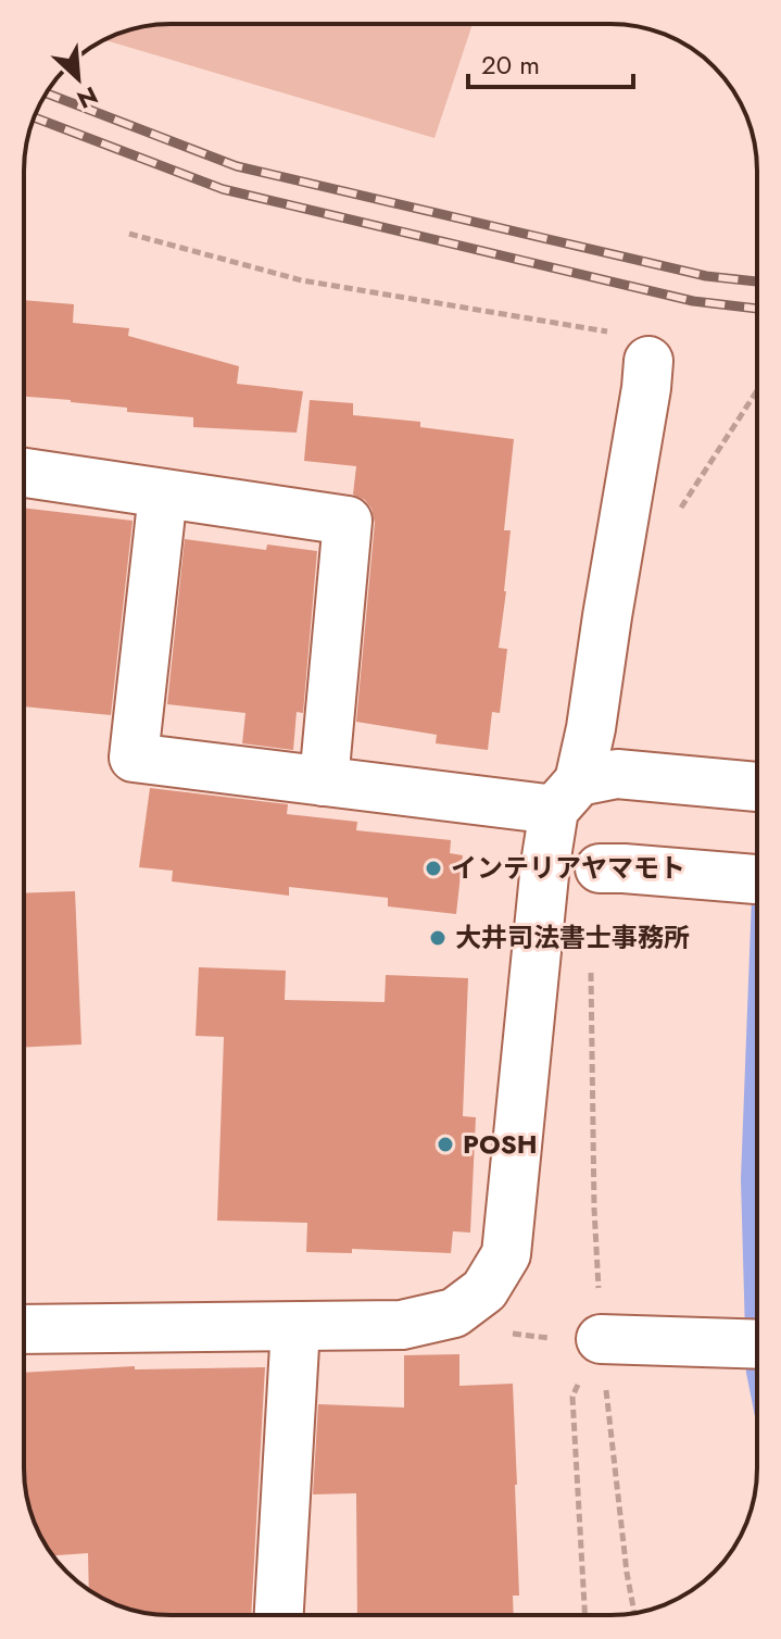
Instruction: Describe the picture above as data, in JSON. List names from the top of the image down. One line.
{"places":["インテリアヤマモト","大井司法書士事務所","POSH"],"scale_bar":"20 m","north":"bottom right"}
